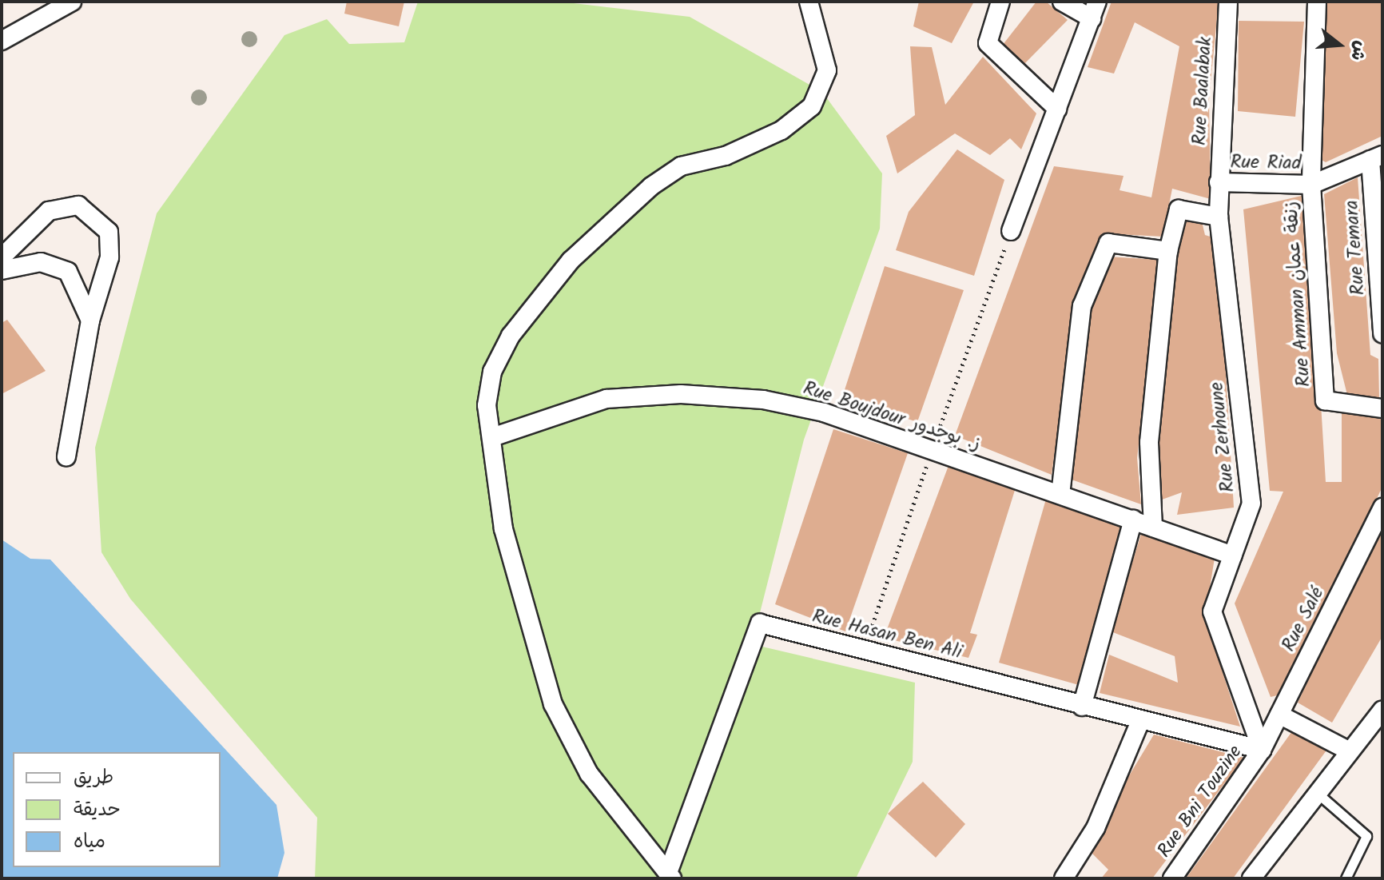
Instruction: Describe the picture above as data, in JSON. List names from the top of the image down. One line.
{"streets":{"street":["Rue Baalabak","Rue Riad","Rue Temara","Rue Amman زنقة عمان","Rue Boujdour ز. بوجدور","Rue Zerhoune","Rue Salé","Rue Hasan Ben Ali","Rue Bni Touzine"]},"crossings":[["Rue Baalabak","Rue Riad"],["Rue Baalabak","Rue Zerhoune"],["Rue Riad","Rue Temara"],["Rue Riad","Rue Amman زنقة عمان"],["Rue Riad","Rue Zerhoune"],["Rue Boujdour ز. بوجدور","Rue Zerhoune"],["Rue Zerhoune","Rue Salé"],["Rue Zerhoune","Rue Hasan Ben Ali"],["Rue Zerhoune","Rue Bni Touzine"],["Rue Salé","Rue Hasan Ben Ali"],["Rue Salé","Rue Bni Touzine"],["Rue Hasan Ben Ali","Rue Bni Touzine"]],"legend":["طريق","حديقة","مياه"],"north":"right"}
